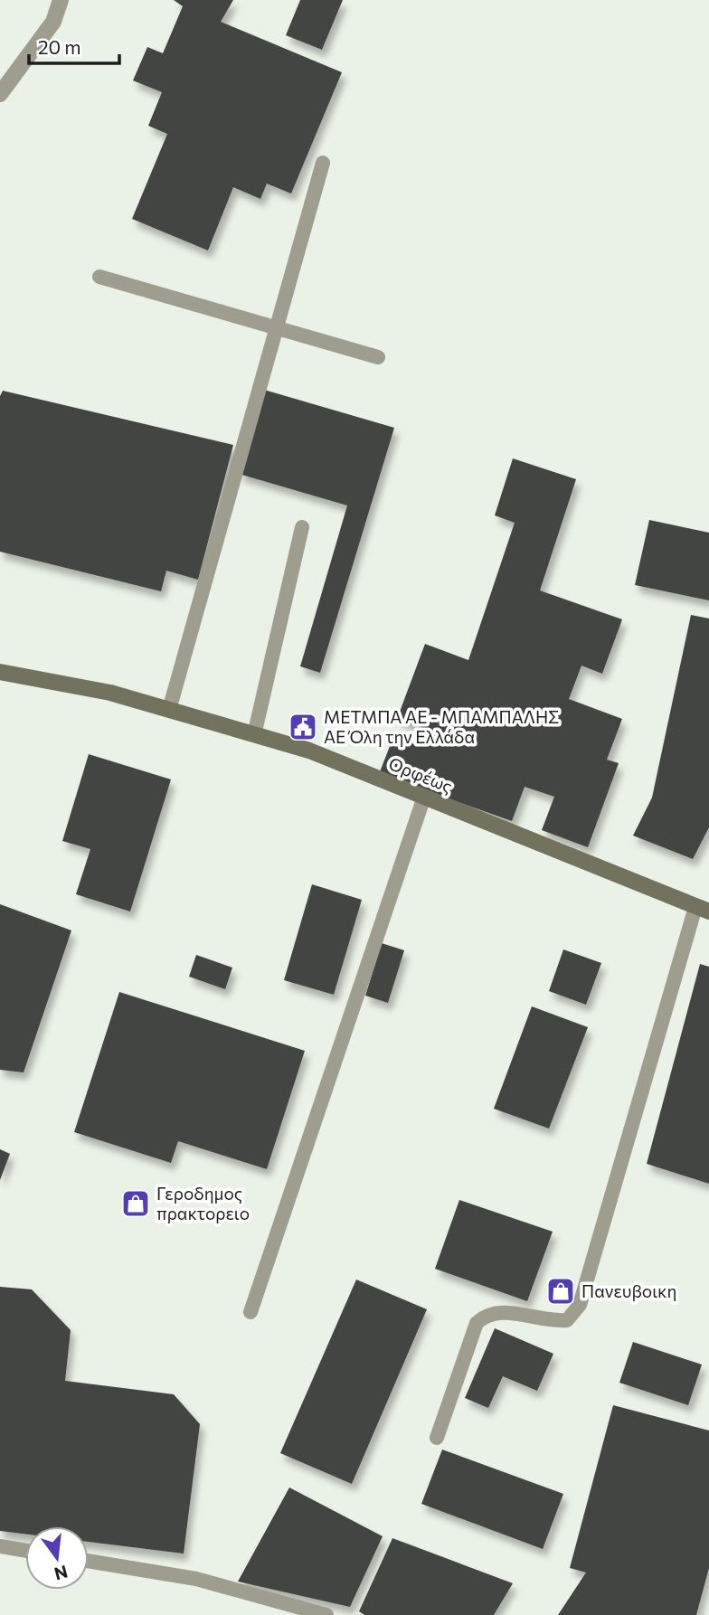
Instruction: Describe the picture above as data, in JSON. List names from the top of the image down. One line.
{"streets":{"street":["Ορφέως"]},"places":{"public building":["ΜΕΤΜΠΑ ΑΕ - ΜΠΑΜΠΑΛΗΣ ΑΕ Όλη την Ελλάδα"],"shop":["Γεροδημος πρακτορειο","Πανευβοικη"]},"scale_bar":"20 m","north":"bottom"}
